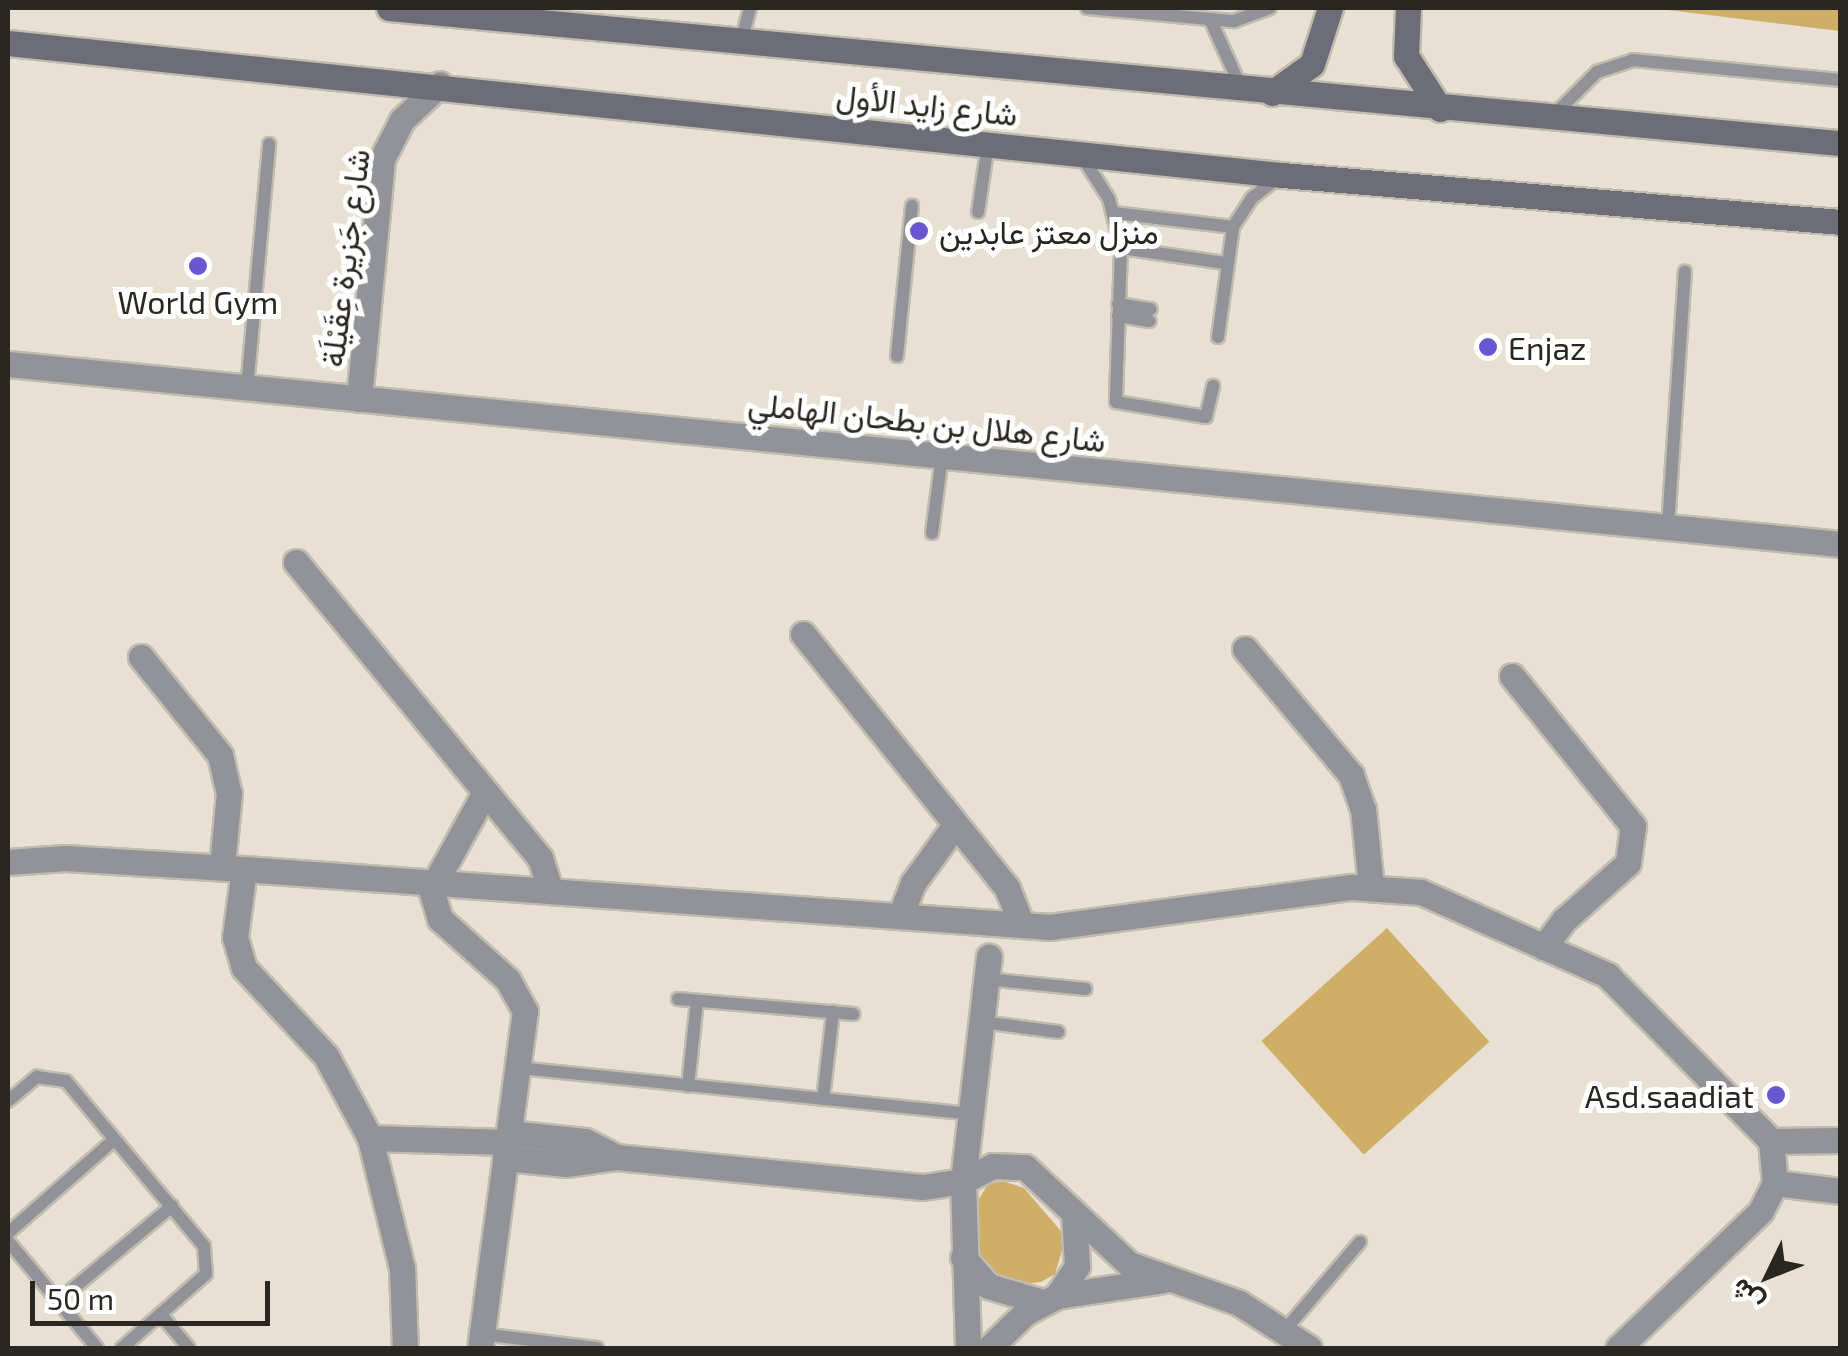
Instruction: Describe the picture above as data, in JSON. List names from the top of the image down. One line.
{"streets":{"main road":["شارع زايد الأول"],"street":["شارع جَزيرة عِقَيْلَة","شارع هلال بن بطحان الهاملي"]},"crossings":[["شارع زايد الأول","شارع جَزيرة عِقَيْلَة"],["شارع جَزيرة عِقَيْلَة","شارع هلال بن بطحان الهاملي"]],"places":["منزل معتز عابدين","World Gym","Enjaz","Asd.saadiat"],"scale_bar":"50 m","north":"bottom left"}
